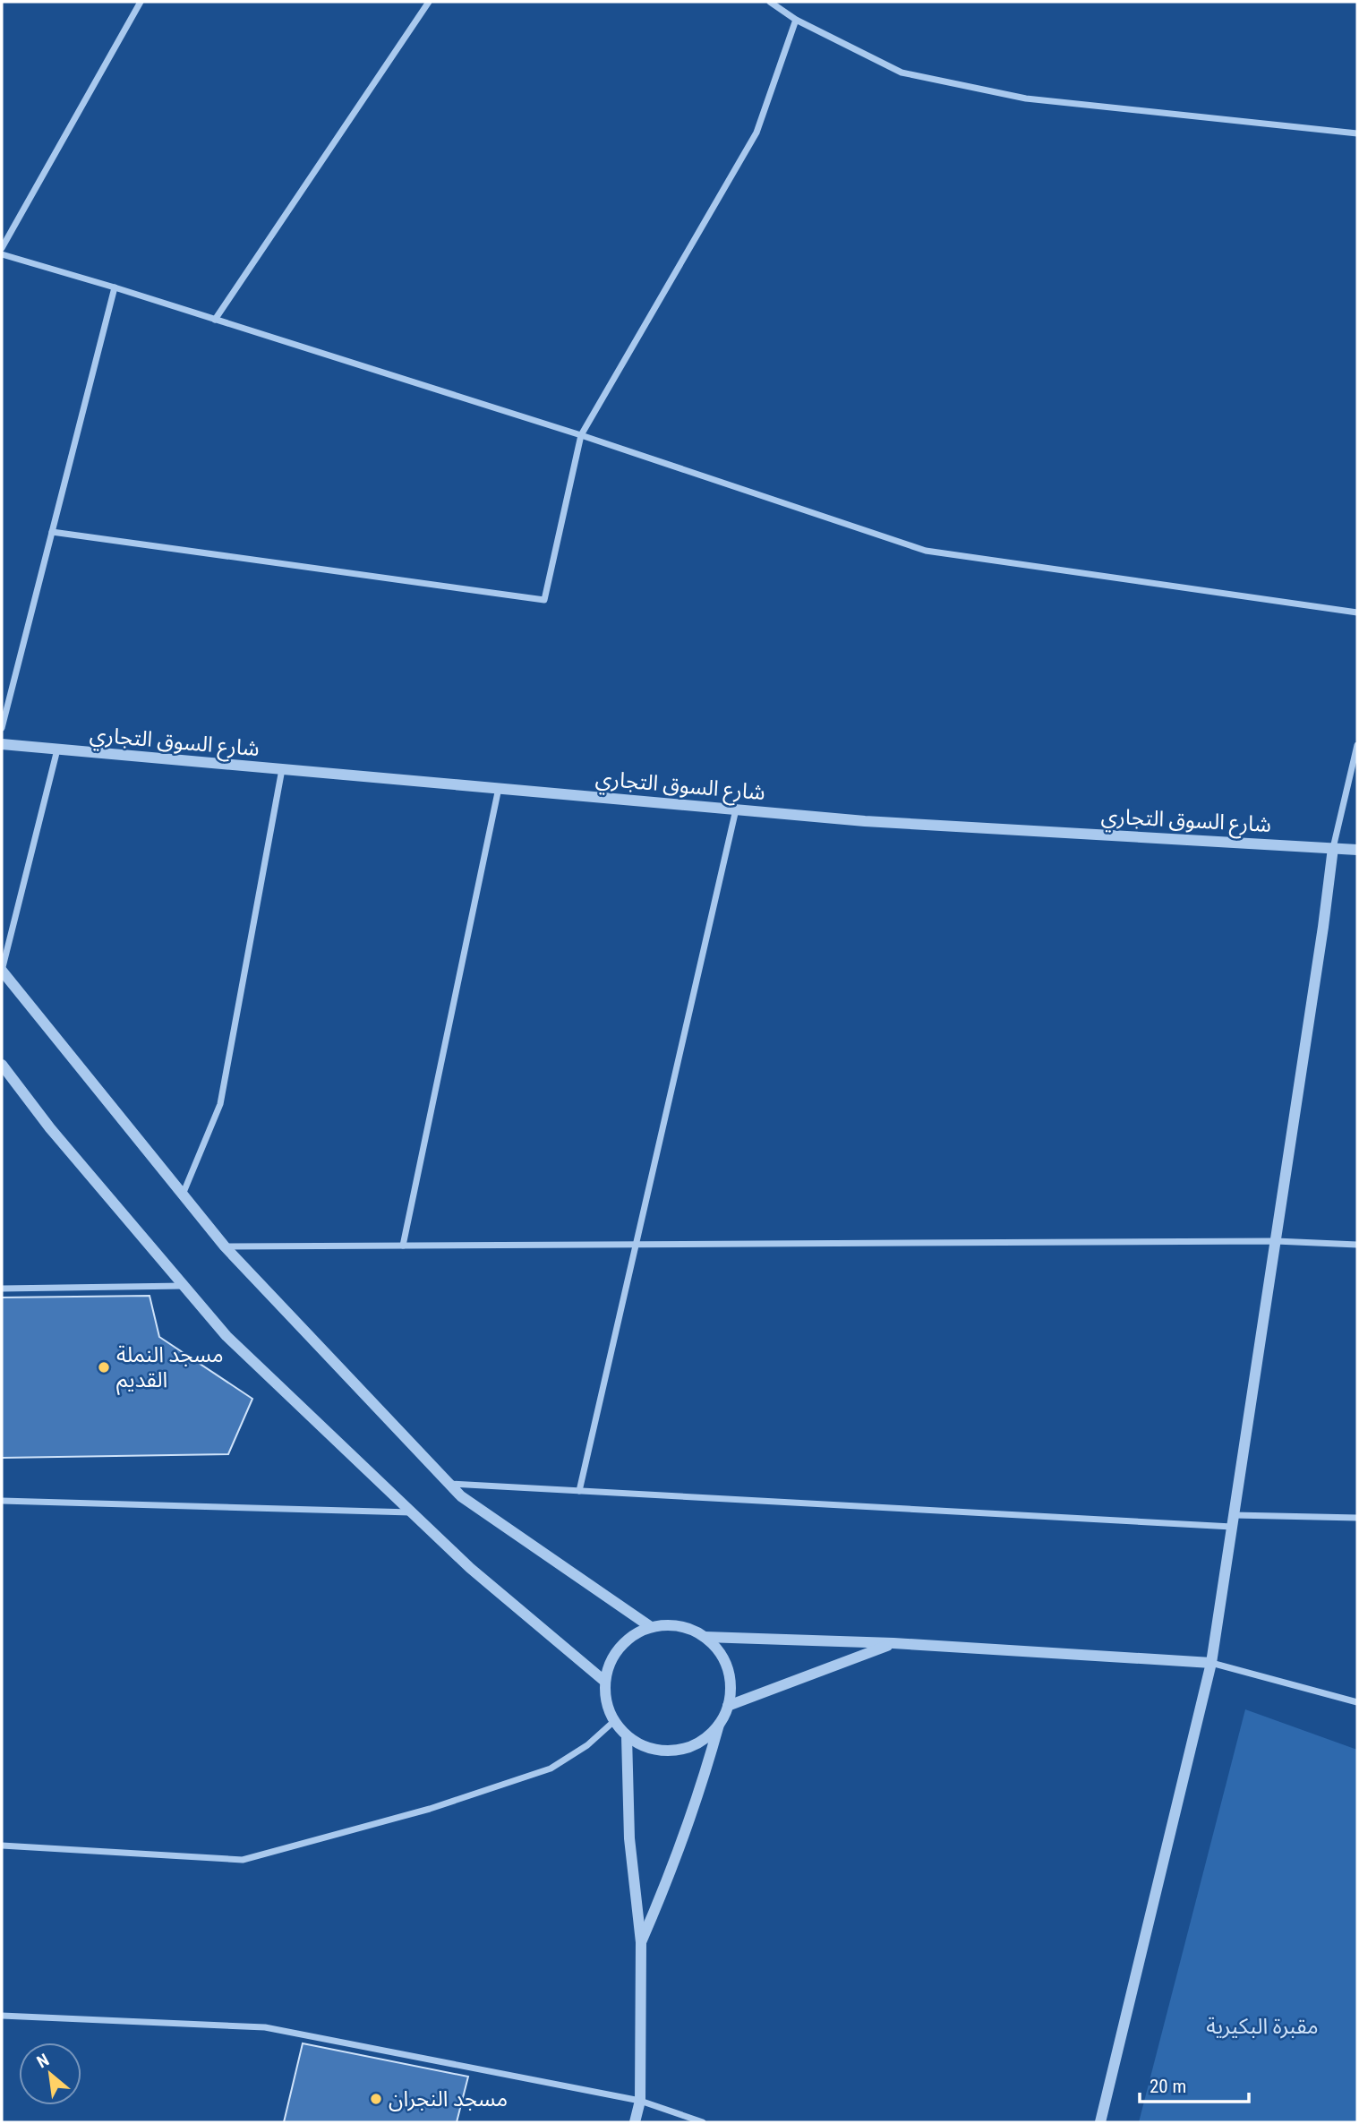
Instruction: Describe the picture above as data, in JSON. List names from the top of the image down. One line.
{"streets":{"street":["شارع السوق التجاري"]},"parks":["مقبرة البكيرية"],"places":["مسجد النملة القديم","مسجد النجران"],"scale_bar":"20 m","north":"top left"}
